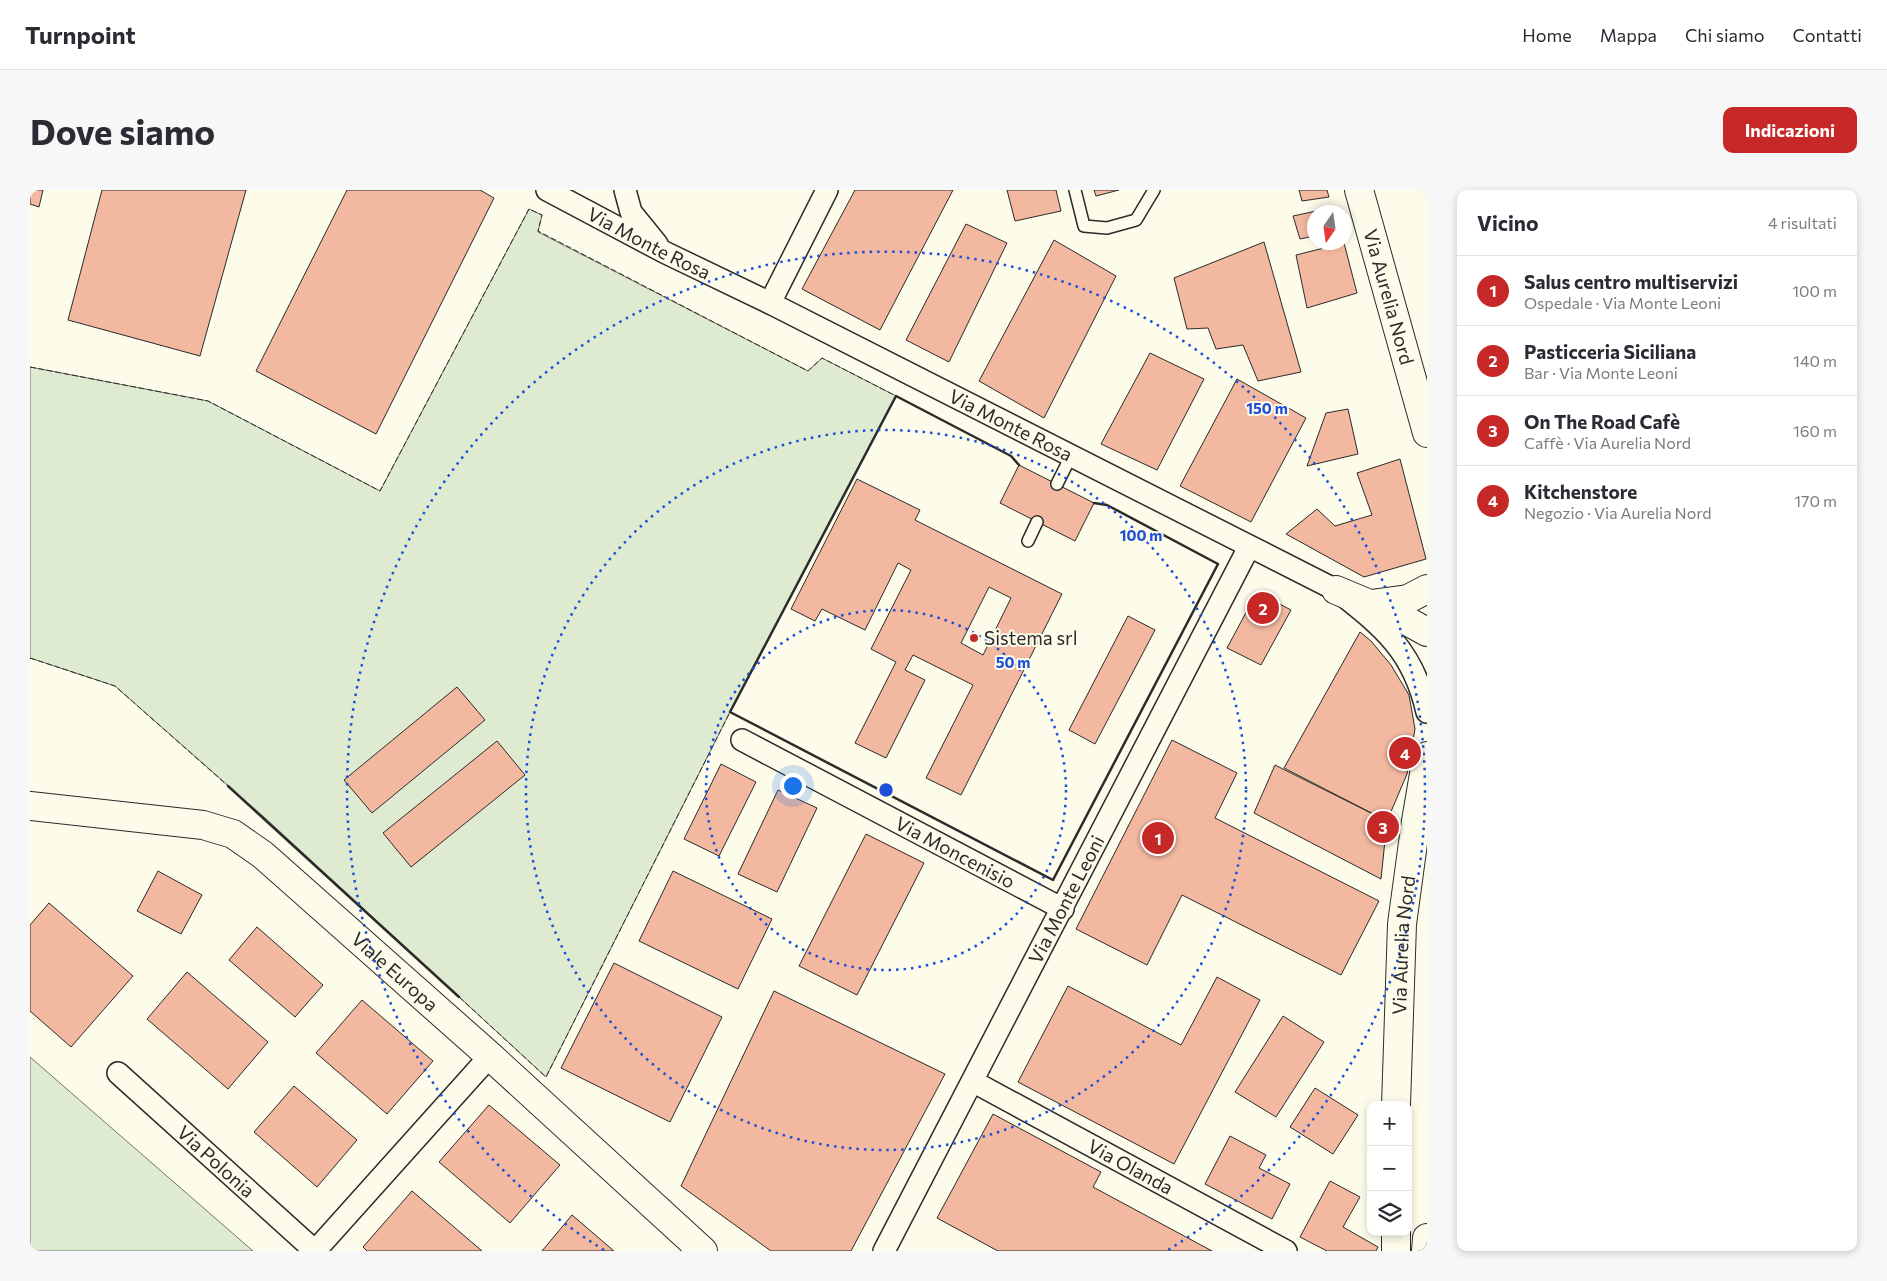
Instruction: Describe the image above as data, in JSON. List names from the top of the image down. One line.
{"streets":{"street":["Via Monte Rosa","Via Aurelia Nord","Via Moncenisio","Via Monte Leoni","Viale Europa","Via Polonia","Via Olanda"]},"crossings":[["Via Monte Rosa","Via Monte Leoni"],["Via Moncenisio","Via Monte Leoni"],["Via Monte Leoni","Via Olanda"],["Viale Europa","Via Polonia"]],"places":["Sistema srl"],"north":"bottom","page":{"header":"Turnpoint","nav":["Home","Mappa","Chi siamo","Contatti"],"buttons":"Indicazioni","title":"Dove siamo","heading":["Vicino","4 risultati"],"list":[{"mark":"1","name":"Salus centro multiservizi","note":"Ospedale · Via Monte Leoni","value":"100 m"},{"mark":"2","name":"Pasticceria Siciliana","note":"Bar · Via Monte Leoni","value":"140 m"},{"mark":"3","name":"On The Road Cafè","note":"Caffè · Via Aurelia Nord","value":"160 m"},{"mark":"4","name":"Kitchenstore","note":"Negozio · Via Aurelia Nord","value":"170 m"}],"pins":["2","4","3","1"],"map_buttons":["+","−"]},"rings":["150 m","100 m","50 m"]}
